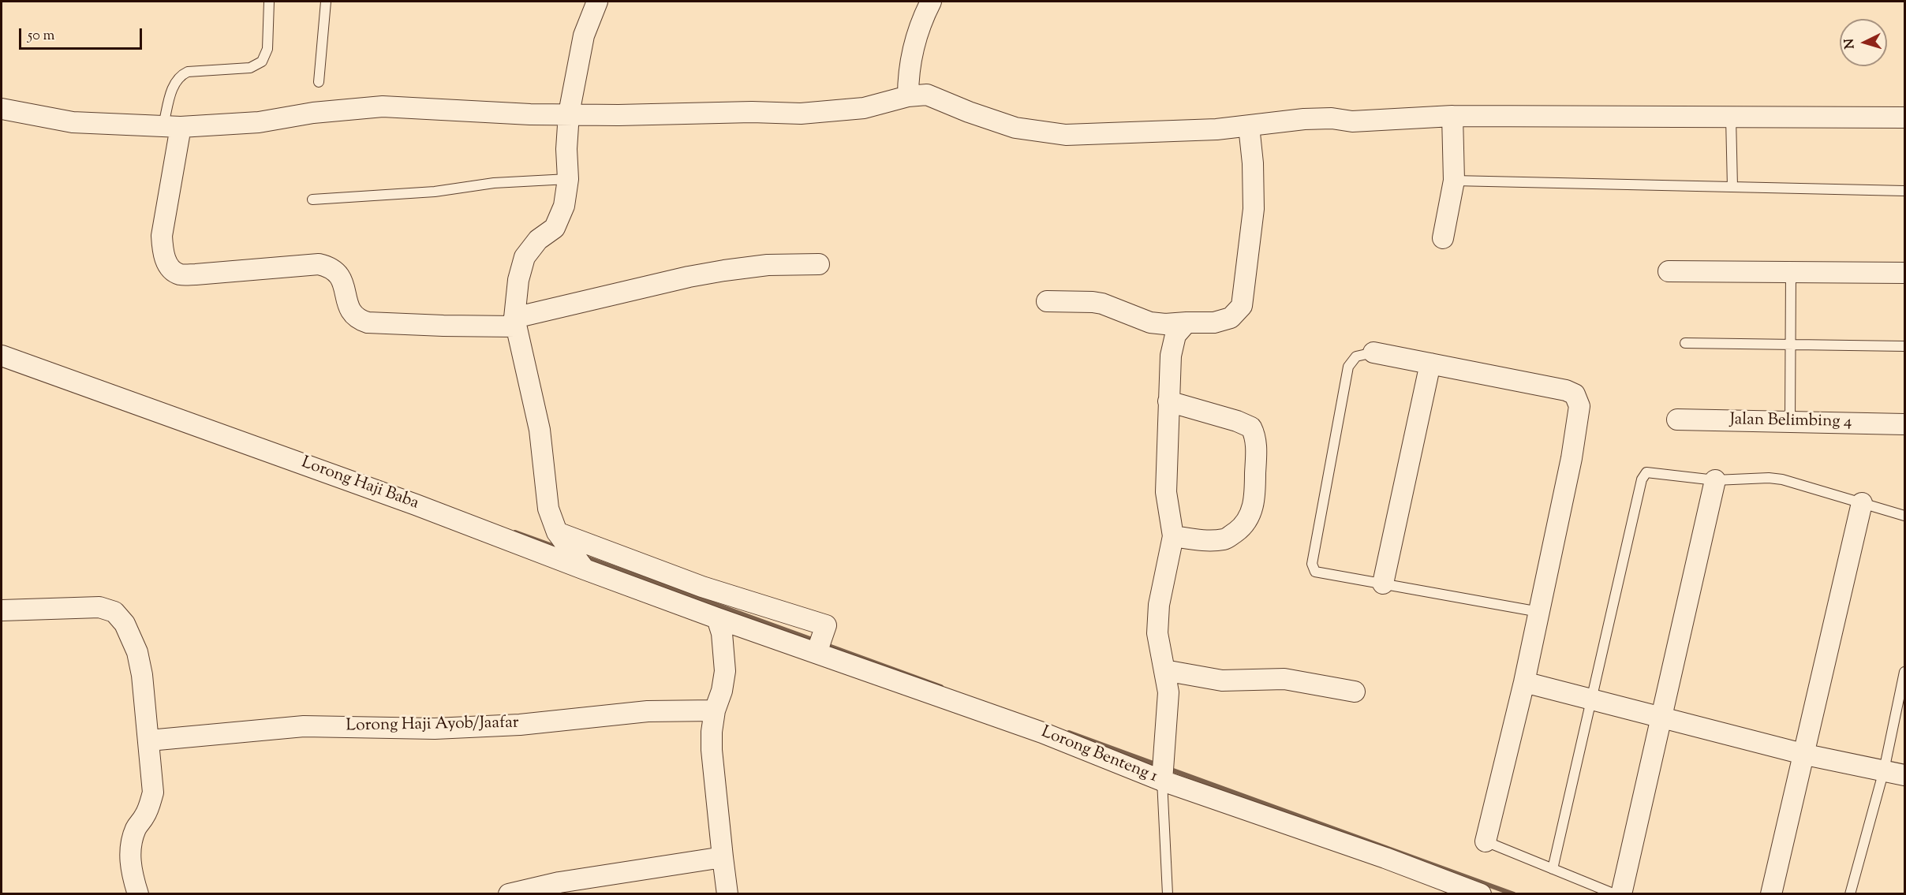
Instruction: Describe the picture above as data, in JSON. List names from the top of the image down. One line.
{"streets":{"street":["Jalan Belimbing 4","Lorong Haji Baba","Lorong Haji Ayob/Jaafar","Lorong Benteng 1"]},"crossings":[["Lorong Haji Baba","Lorong Benteng 1"]],"scale_bar":"50 m","north":"left"}
